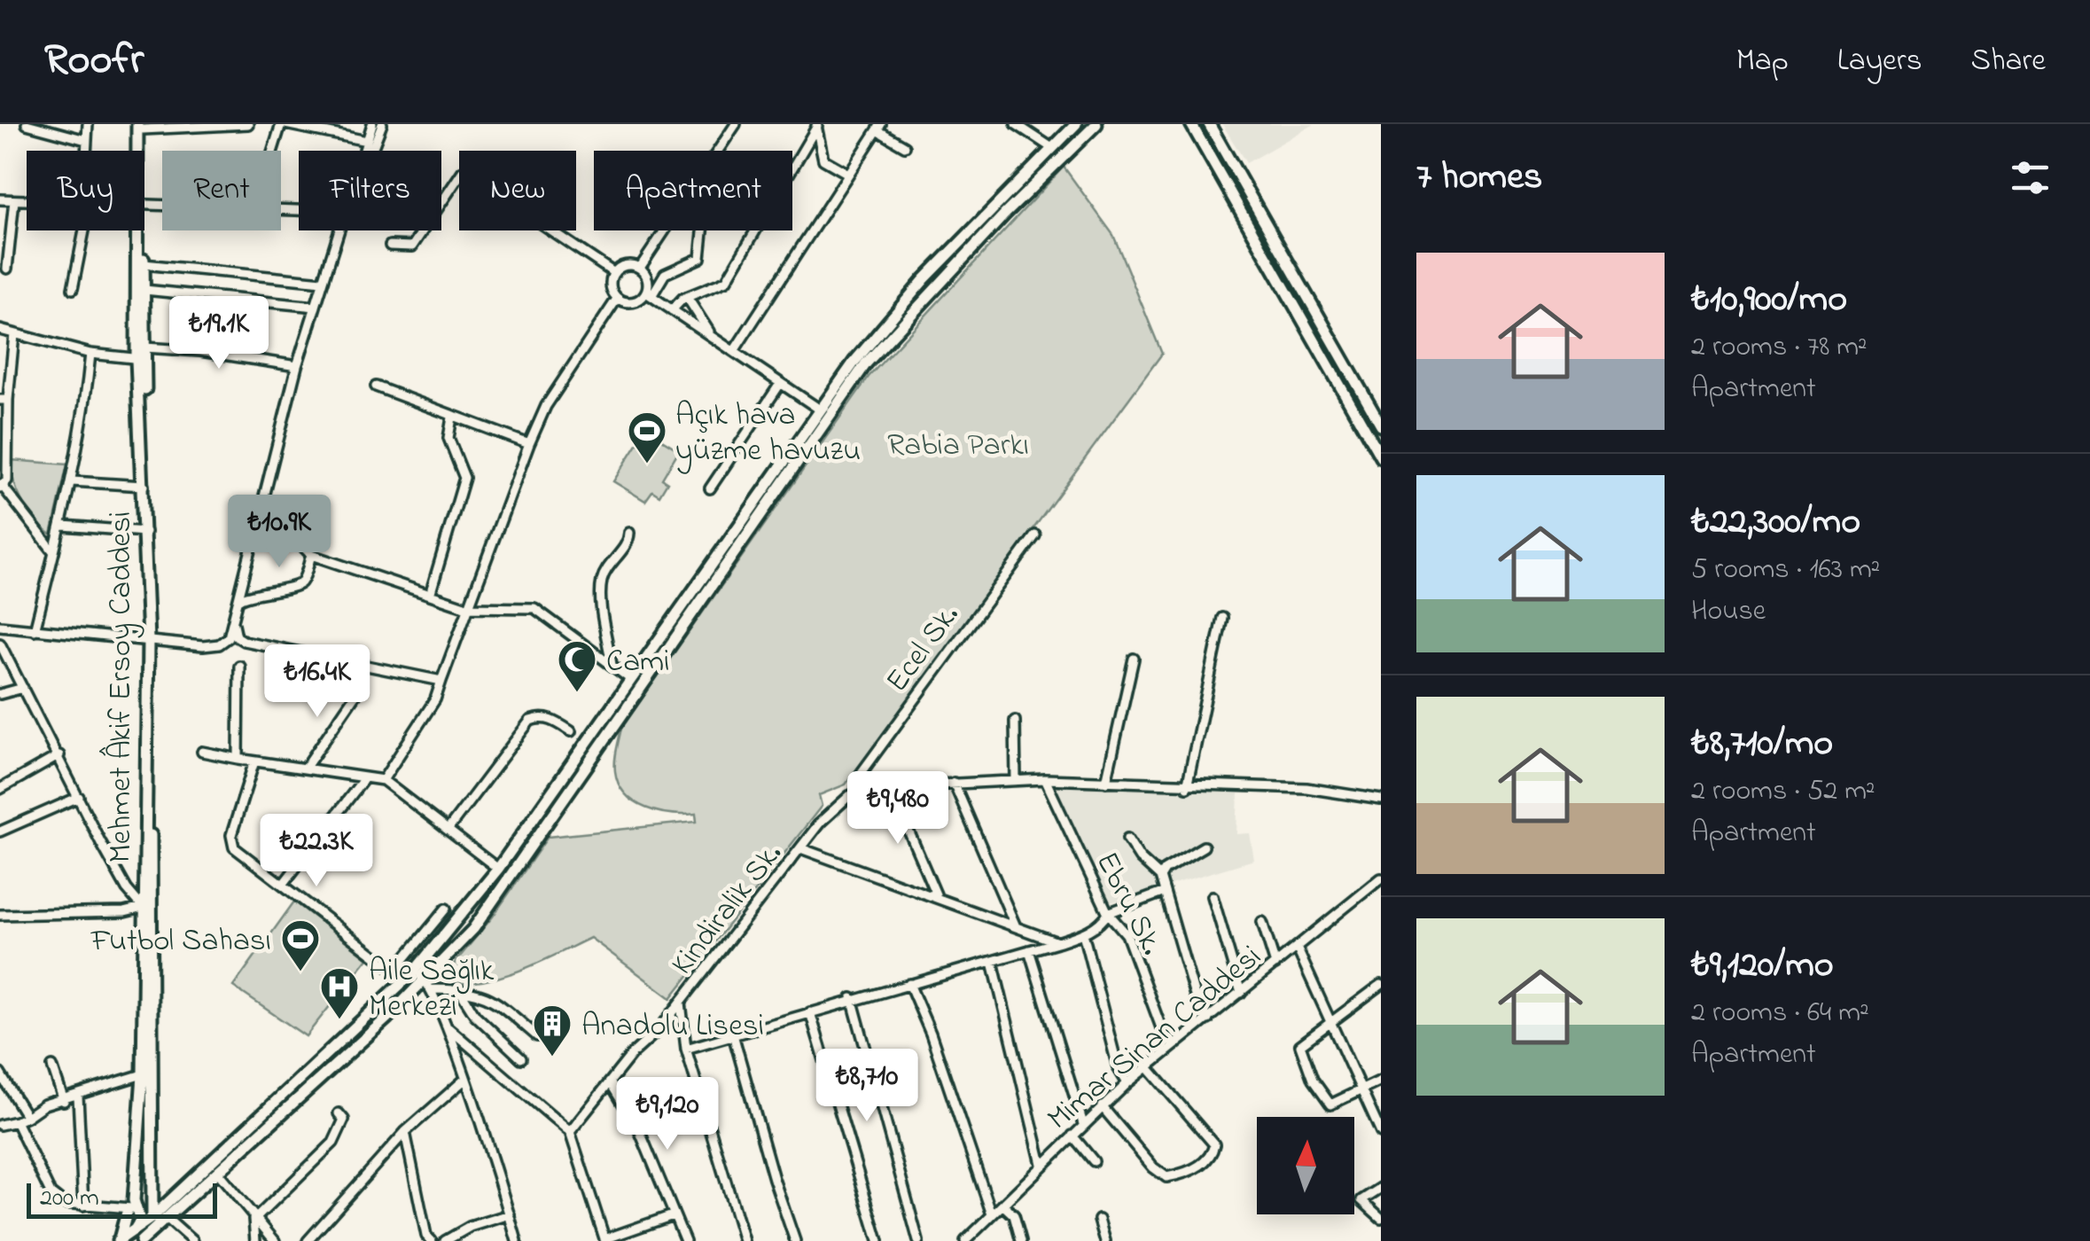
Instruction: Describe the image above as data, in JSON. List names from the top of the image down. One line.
{"streets":{"main road":["Mehmet Âkif Ersoy Caddesi"],"street":["Ecel Sk.","Ebru Sk.","Kindiralik Sk.","Mimar Sinan Caddesi"]},"crossings":[["Ecel Sk.","Kindiralik Sk."],["Ebru Sk.","Kindiralik Sk."],["Ebru Sk.","Mimar Sinan Caddesi"]],"parks":["Rabia Parkı"],"places":{"sports":["Açık hava yüzme havuzu","Futbol Sahası"],"mosque":["Cami"],"hospital":["Aile Sağlık Merkezi"],"building":["Anadolu Lisesi"]},"scale_bar":"200 m","north":"top","page":{"header":"Roofr","nav":["Map","Layers","Share"],"heading":"7 homes","chip":["Buy","Rent","Filters","New","Apartment"],"list":[{"name":"₺10,900/mo","note":"2 rooms · 78 m² · Apartment"},{"name":"₺22,300/mo","note":"5 rooms · 163 m² · House"},{"name":"₺8,710/mo","note":"2 rooms · 52 m² · Apartment"},{"name":"₺9,120/mo","note":"2 rooms · 64 m² · Apartment"}],"price":["₺19.1K","₺10.9K","₺16.4K","₺9,480","₺22.3K","₺8,710","₺9,120"],"scale":"200 m"}}
